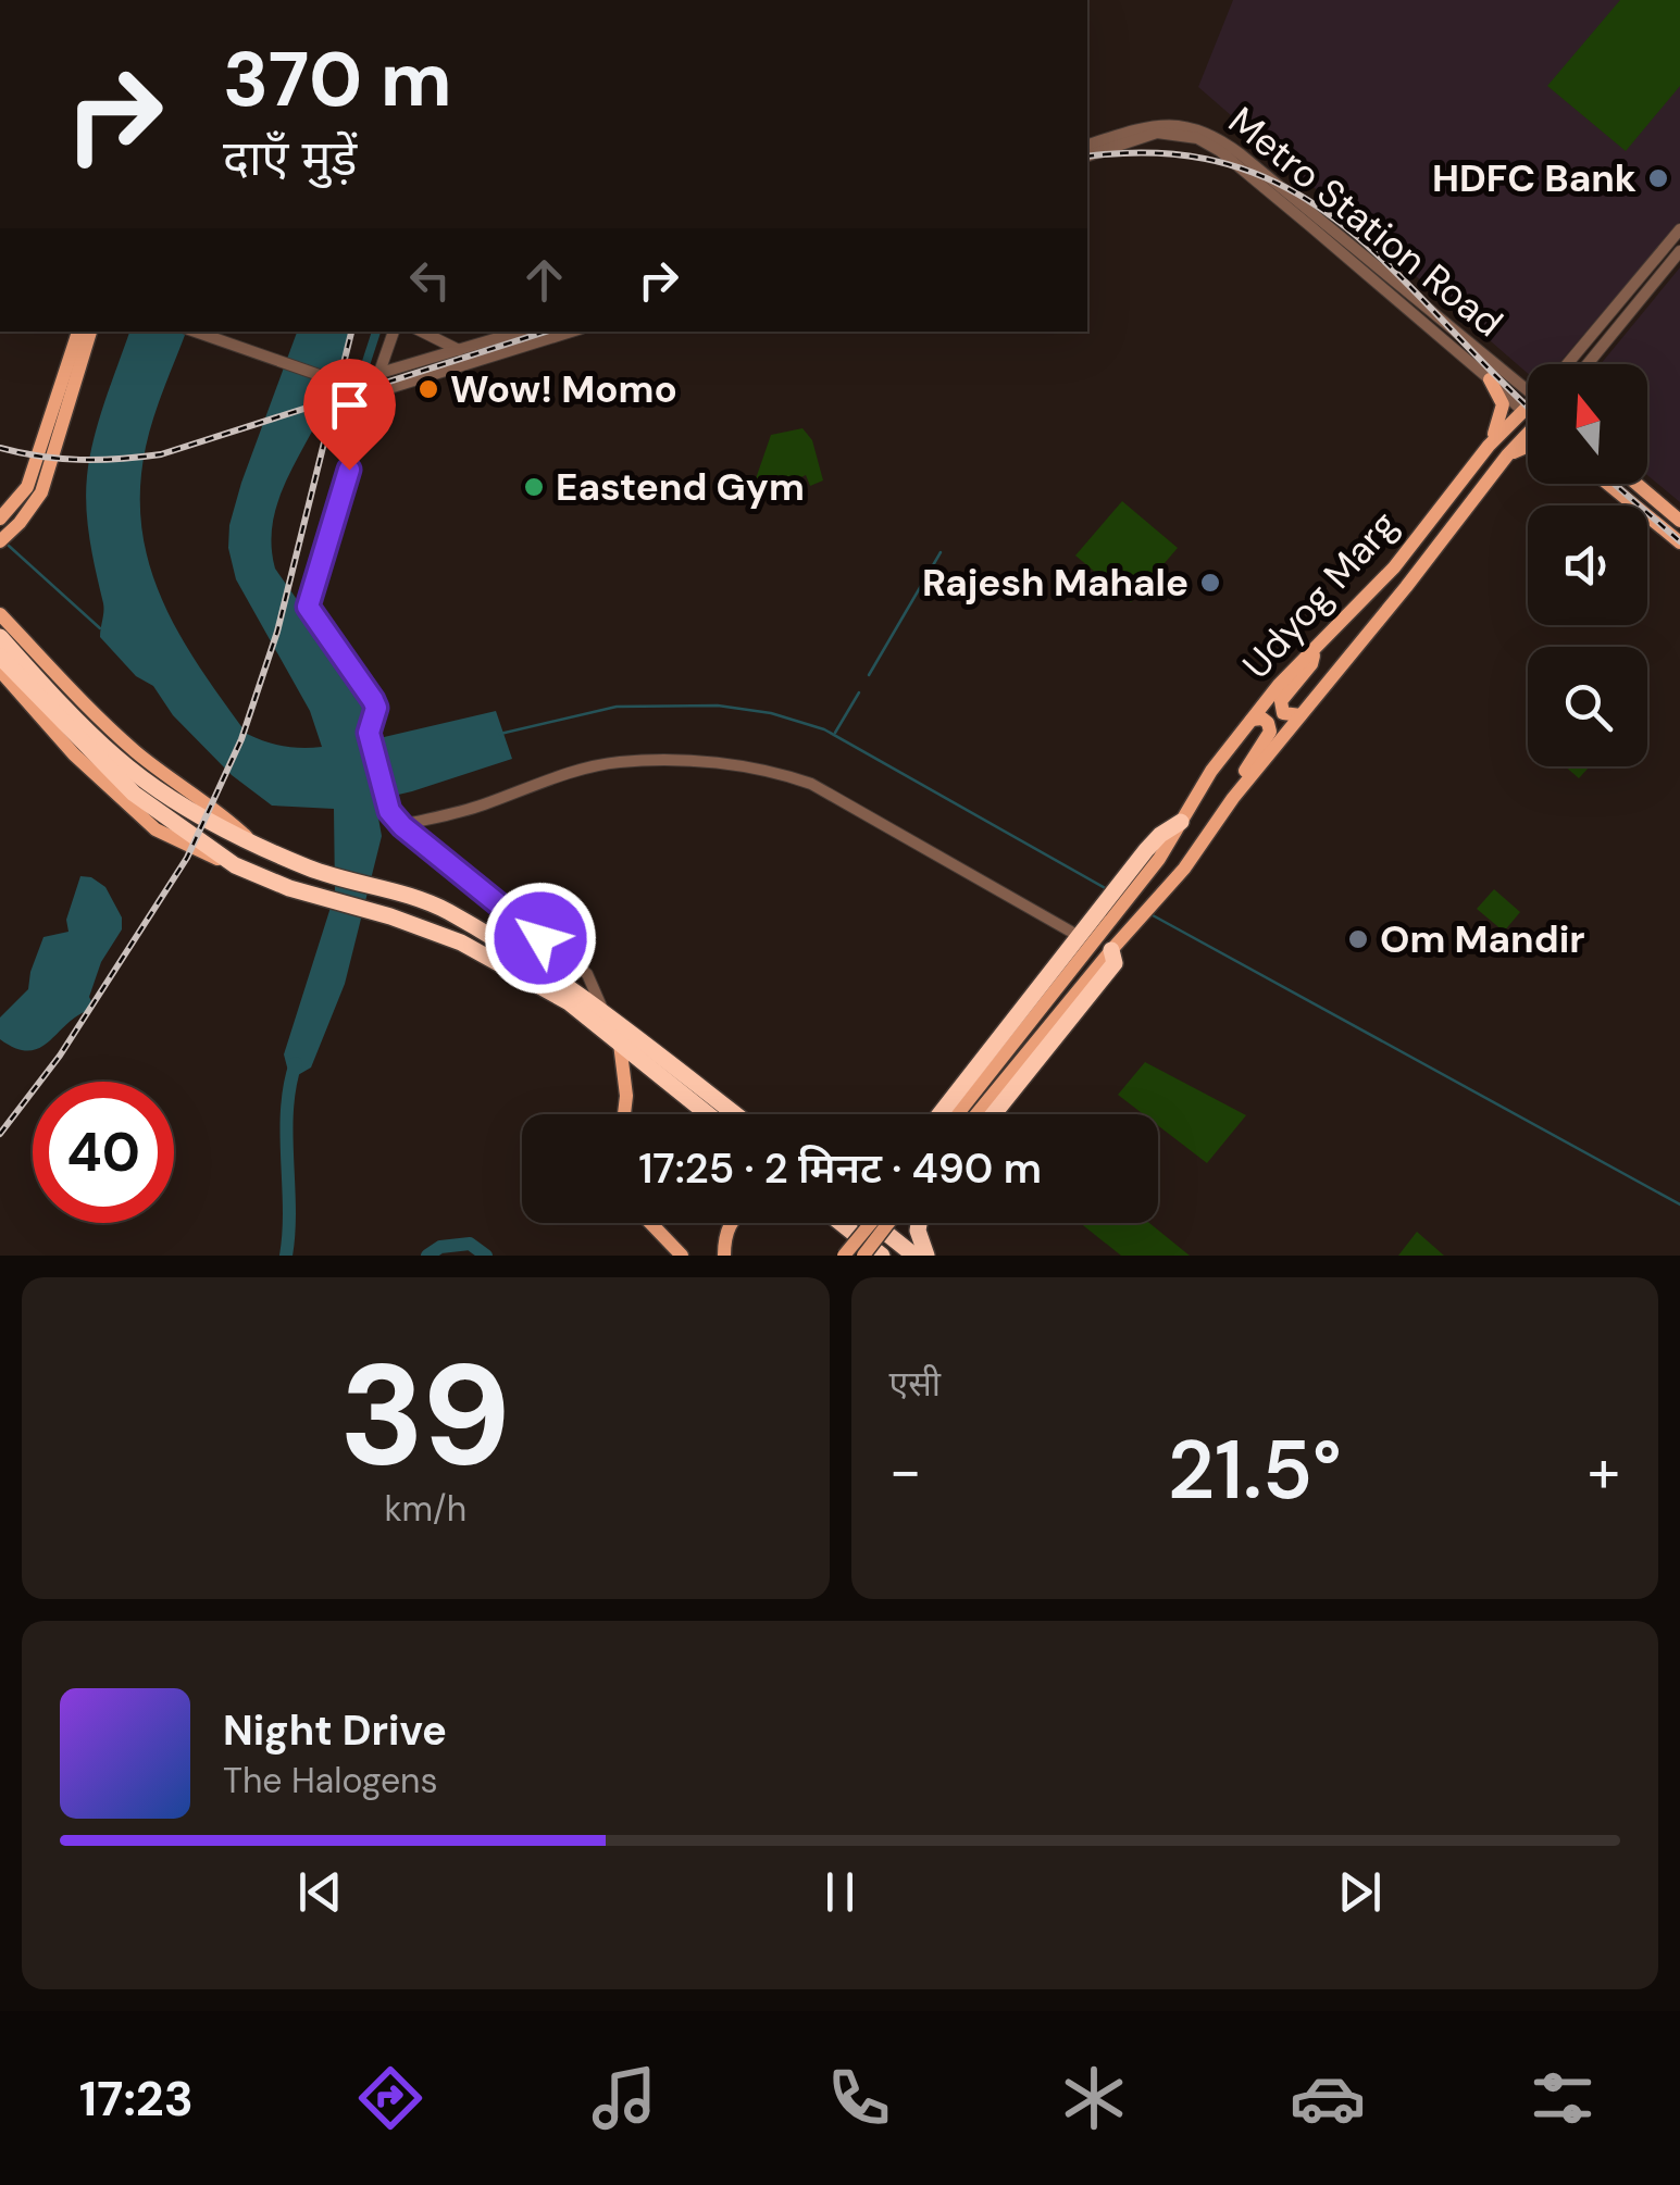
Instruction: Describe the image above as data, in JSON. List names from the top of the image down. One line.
{"streets":{"main road":["Udyog Marg"],"street":["Metro Station Road"]},"crossings":[["Metro Station Road","Udyog Marg"]],"places":["HDFC Bank","Wow! Momo","Eastend Gym","Rajesh Mahale","Om Mandir"],"north":"top","page":{"turn":["370 m","दाएँ मुड़ें"],"limit":"40","trip":"17:25 · 2 मिनट · 490 m","tile":[["39","km/h"],"एसी"],"heat":["−","21.5°","+"],"song":["Night Drive","The Halogens"],"tabs":"17:23"}}
